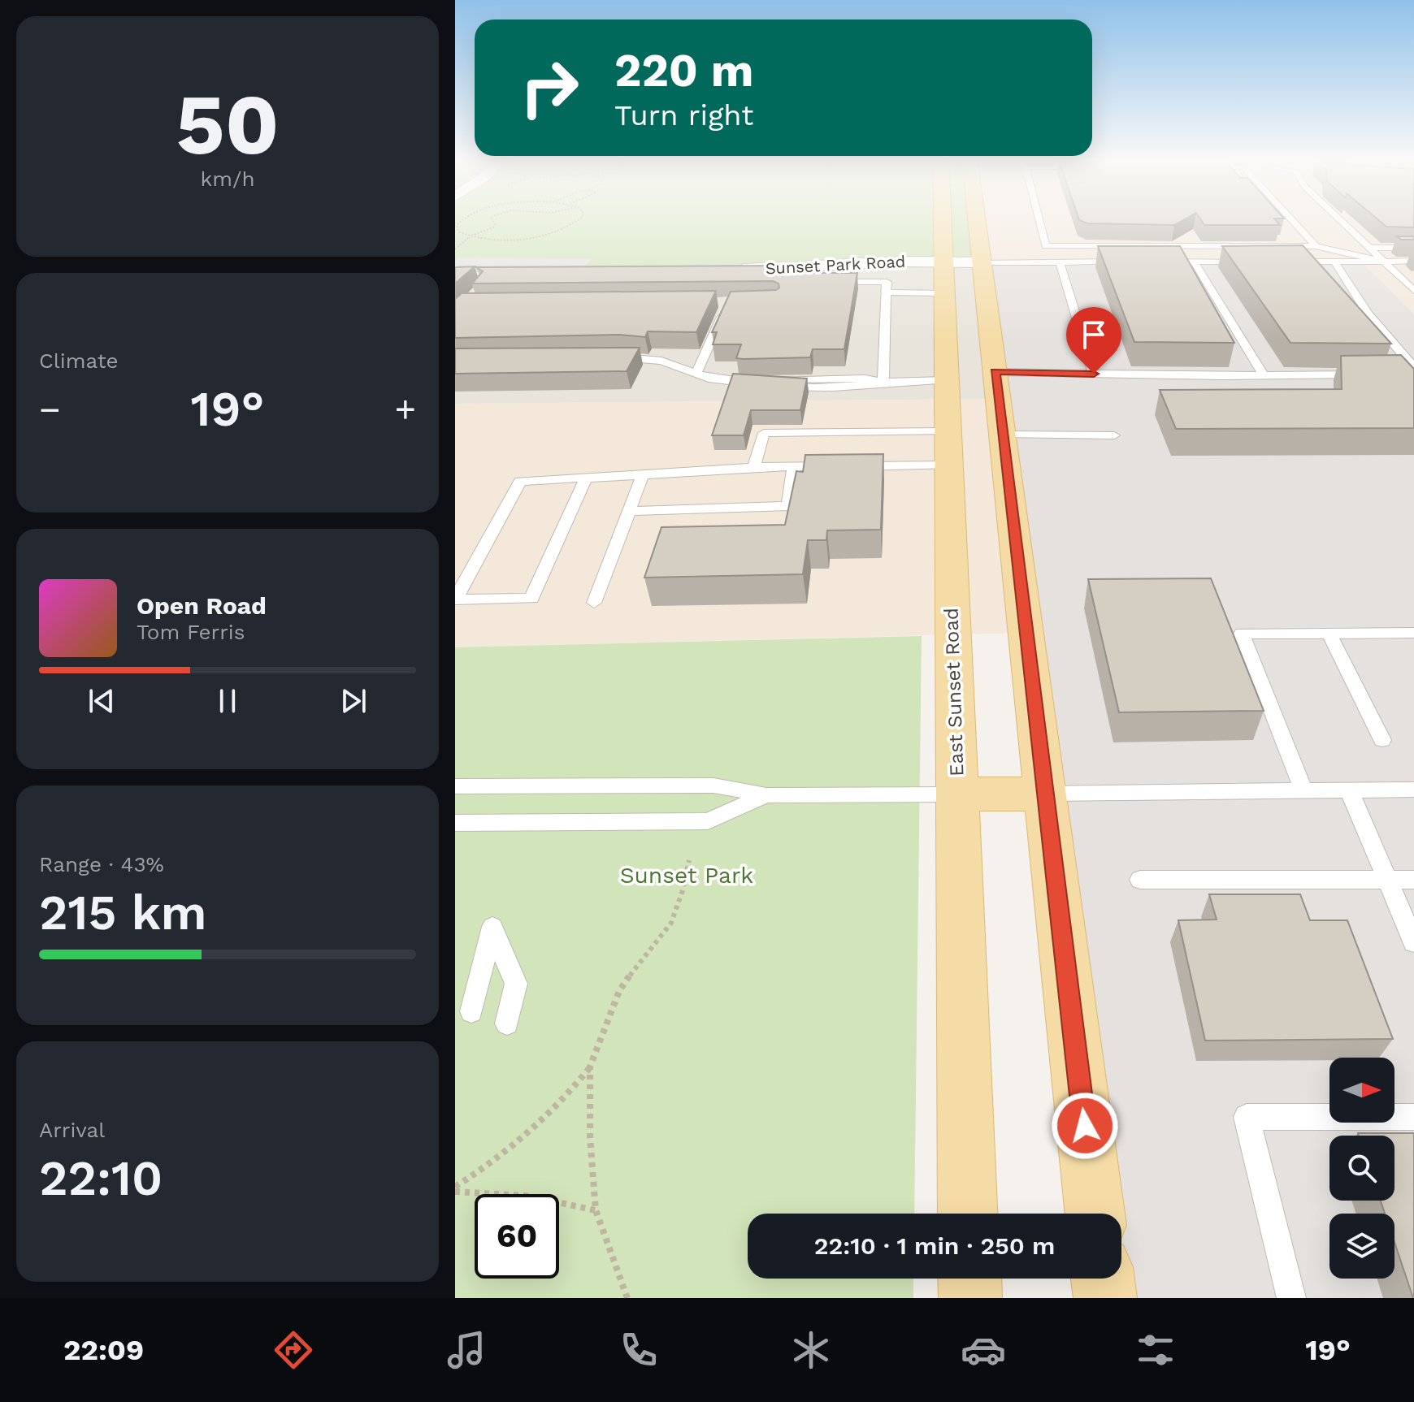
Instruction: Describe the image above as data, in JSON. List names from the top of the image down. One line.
{"streets":{"main road":["East Sunset Road"],"street":["Sunset Park Road"]},"crossings":[["Sunset Park Road","East Sunset Road"]],"parks":["Sunset Park"],"north":"right","page":{"tile":[["50","km/h"],"Climate",["Range · 43%","215 km"],["Arrival","22:10"]],"turn":["220 m","Turn right"],"heat":["−","19°","+"],"song":["Open Road","Tom Ferris"],"limit":"60","trip":"22:10 · 1 min · 250 m","tabs":["22:09","19°"]}}
